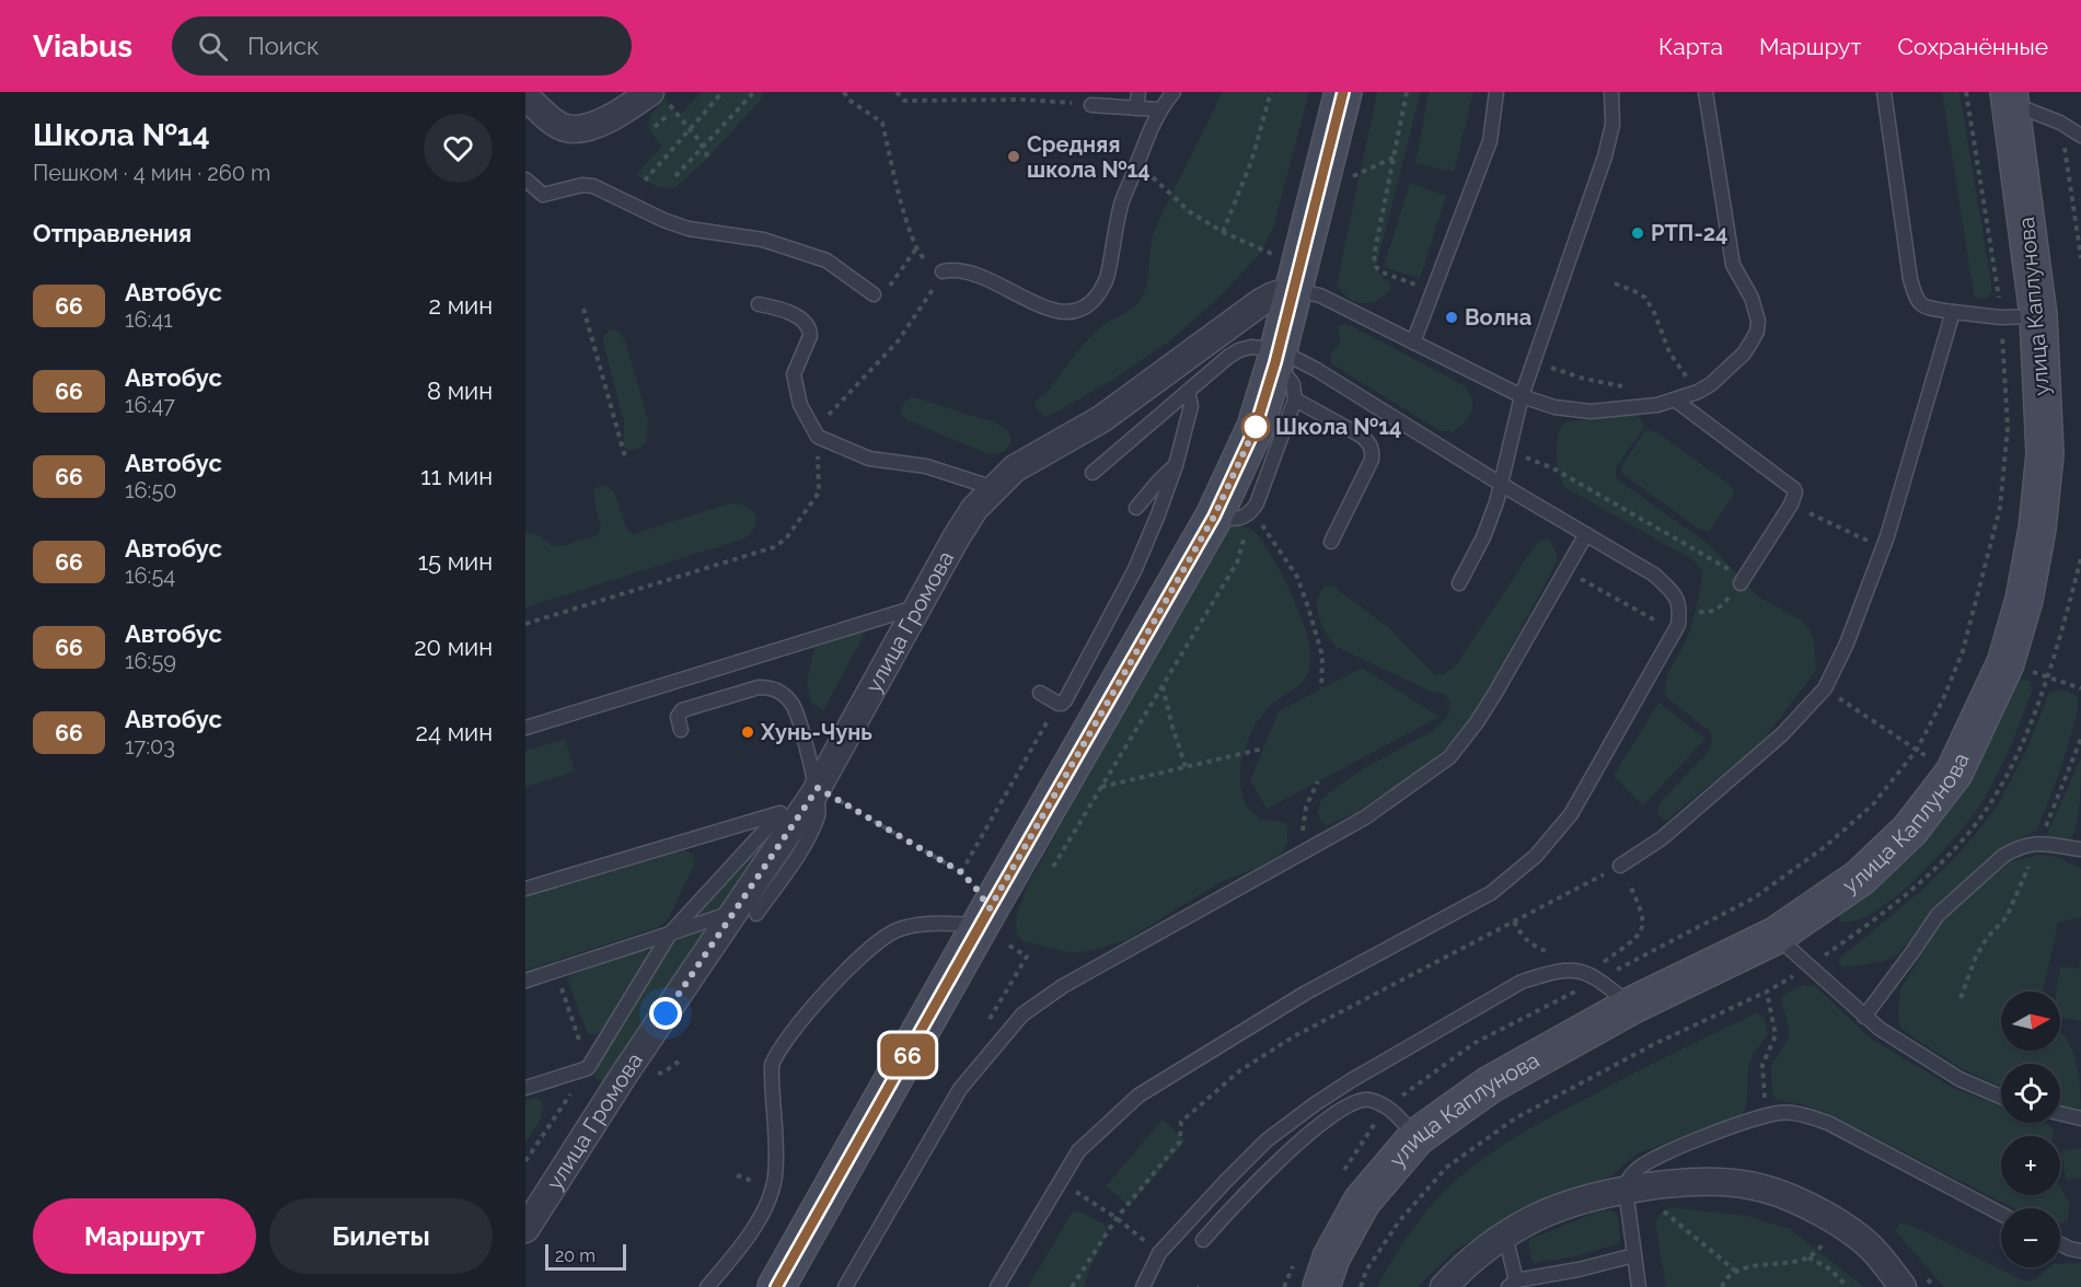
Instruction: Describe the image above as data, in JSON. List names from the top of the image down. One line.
{"streets":{"street":["улица Каплунова","улица Громова"]},"places":["Средняя школа №14","РТП-24","Волна","Школа №14","Хунь-Чунь"],"lines":["bus line 66"],"scale_bar":"20 m","north":"right","page":{"header":"Viabus","search":"Поиск","nav":["Карта","Маршрут","Сохранённые"],"heading":[["Школа №14","Пешком · 4 мин · 260 m"],"Отправления"],"on_map":"66","list":[{"mark":"66","name":"Автобус","note":"16:41","value":"2 мин"},{"mark":"66","name":"Автобус","note":"16:47","value":"8 мин"},{"mark":"66","name":"Автобус","note":"16:50","value":"11 мин"},{"mark":"66","name":"Автобус","note":"16:54","value":"15 мин"},{"mark":"66","name":"Автобус","note":"16:59","value":"20 мин"},{"mark":"66","name":"Автобус","note":"17:03","value":"24 мин"}],"map_buttons":["+","−"],"buttons":["Маршрут","Билеты"],"scale":"20 m"}}
